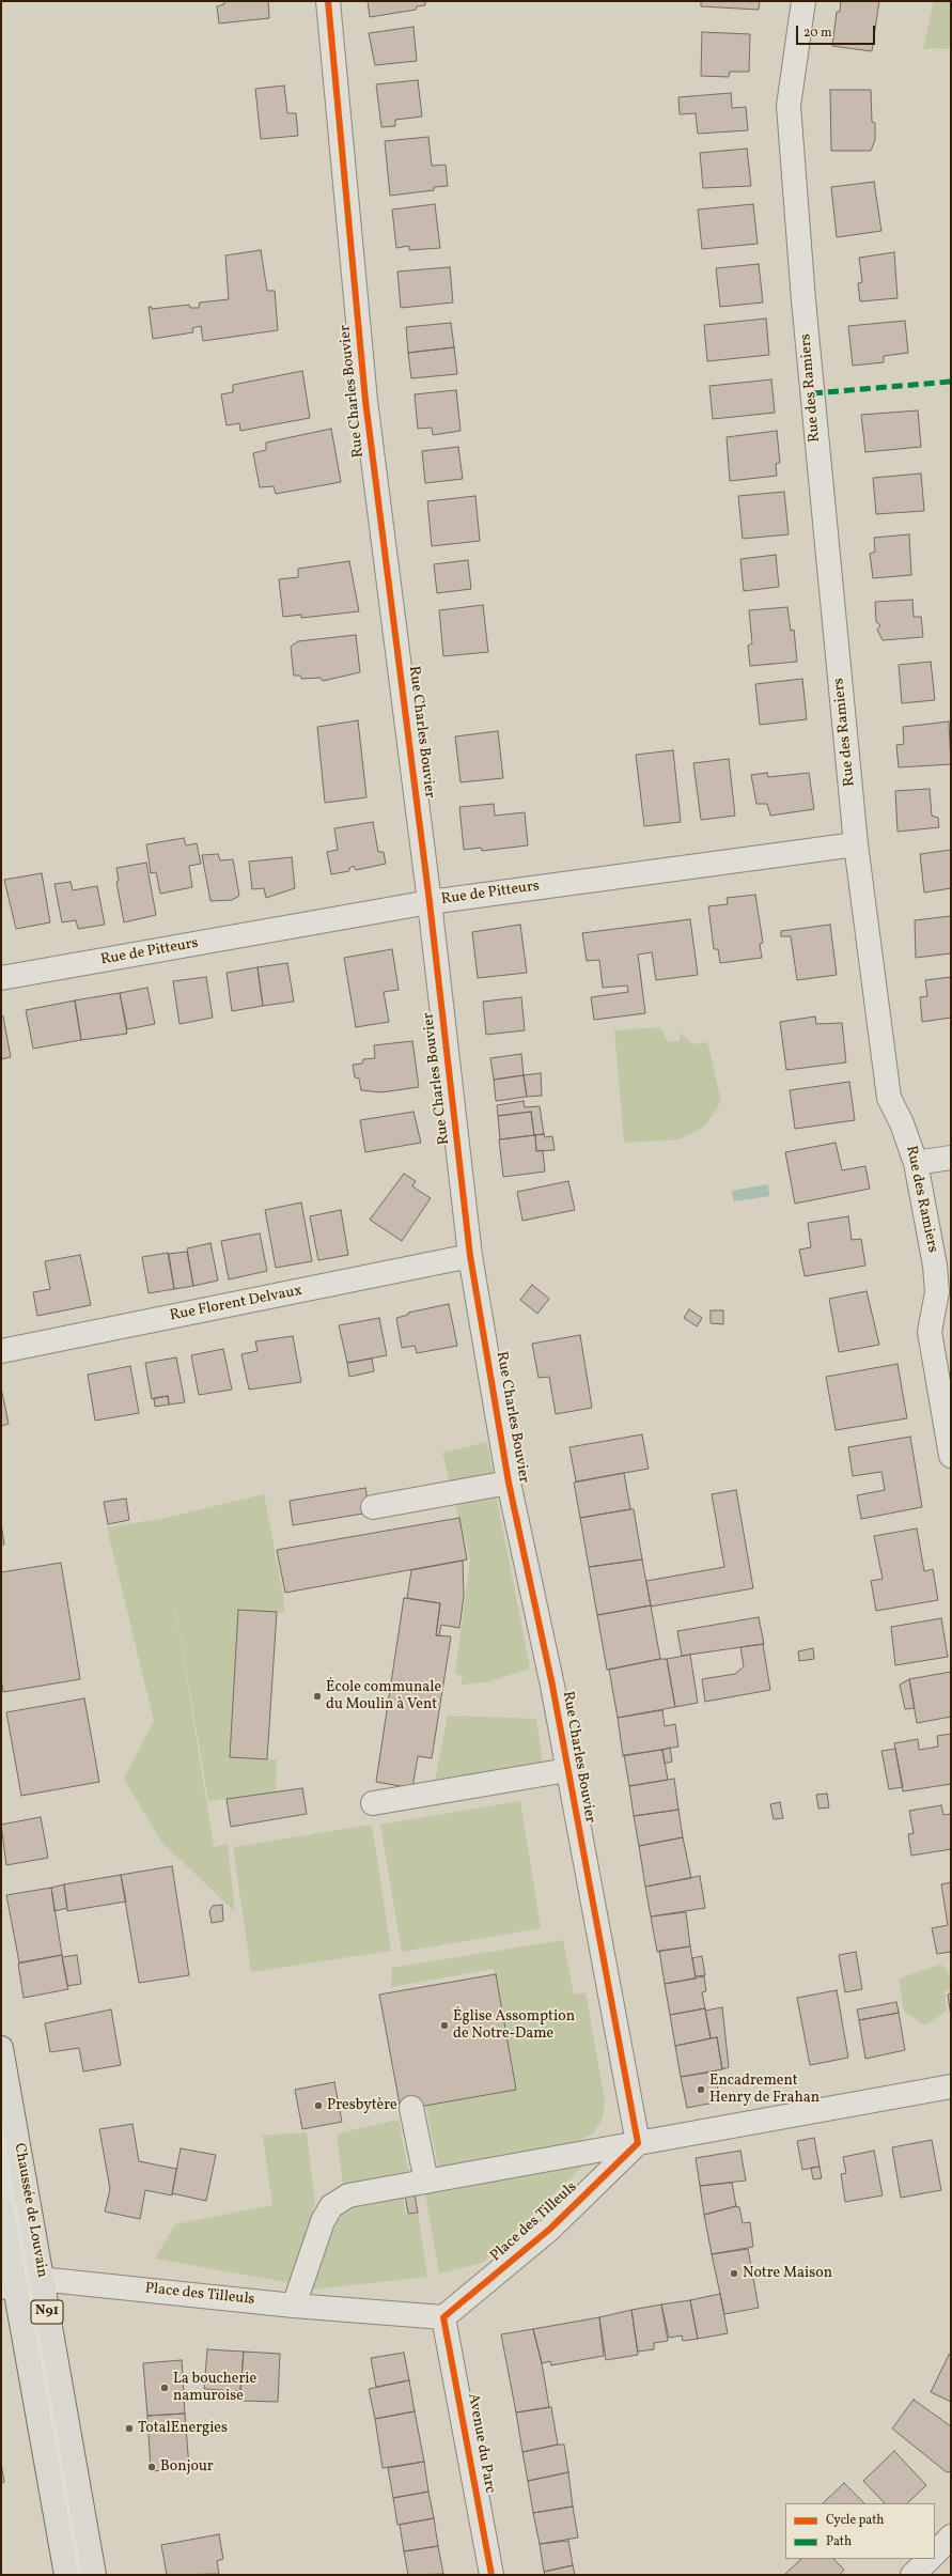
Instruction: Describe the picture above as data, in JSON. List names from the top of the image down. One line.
{"streets":{"main road":["Chaussée de Louvain","N91"],"street":["Rue des Ramiers","Rue Charles Bouvier","Rue de Pitteurs","Rue Florent Delvaux","Place des Tilleuls","Avenue du Parc"]},"crossings":[["Rue des Ramiers","Rue de Pitteurs"],["Rue Charles Bouvier","Rue de Pitteurs"],["Rue Charles Bouvier","Rue Florent Delvaux"],["Rue Charles Bouvier","Place des Tilleuls"],["Chaussée de Louvain","Place des Tilleuls"],["Place des Tilleuls","Avenue du Parc"]],"places":["École communale du Moulin à Vent","Église Assomption de Notre-Dame","Encadrement Henry de Frahan","Presbytère","Notre Maison","La boucherie namuroise","TotalEnergies","Bonjour"],"legend":["Cycle path","Path"],"scale_bar":"20 m"}
